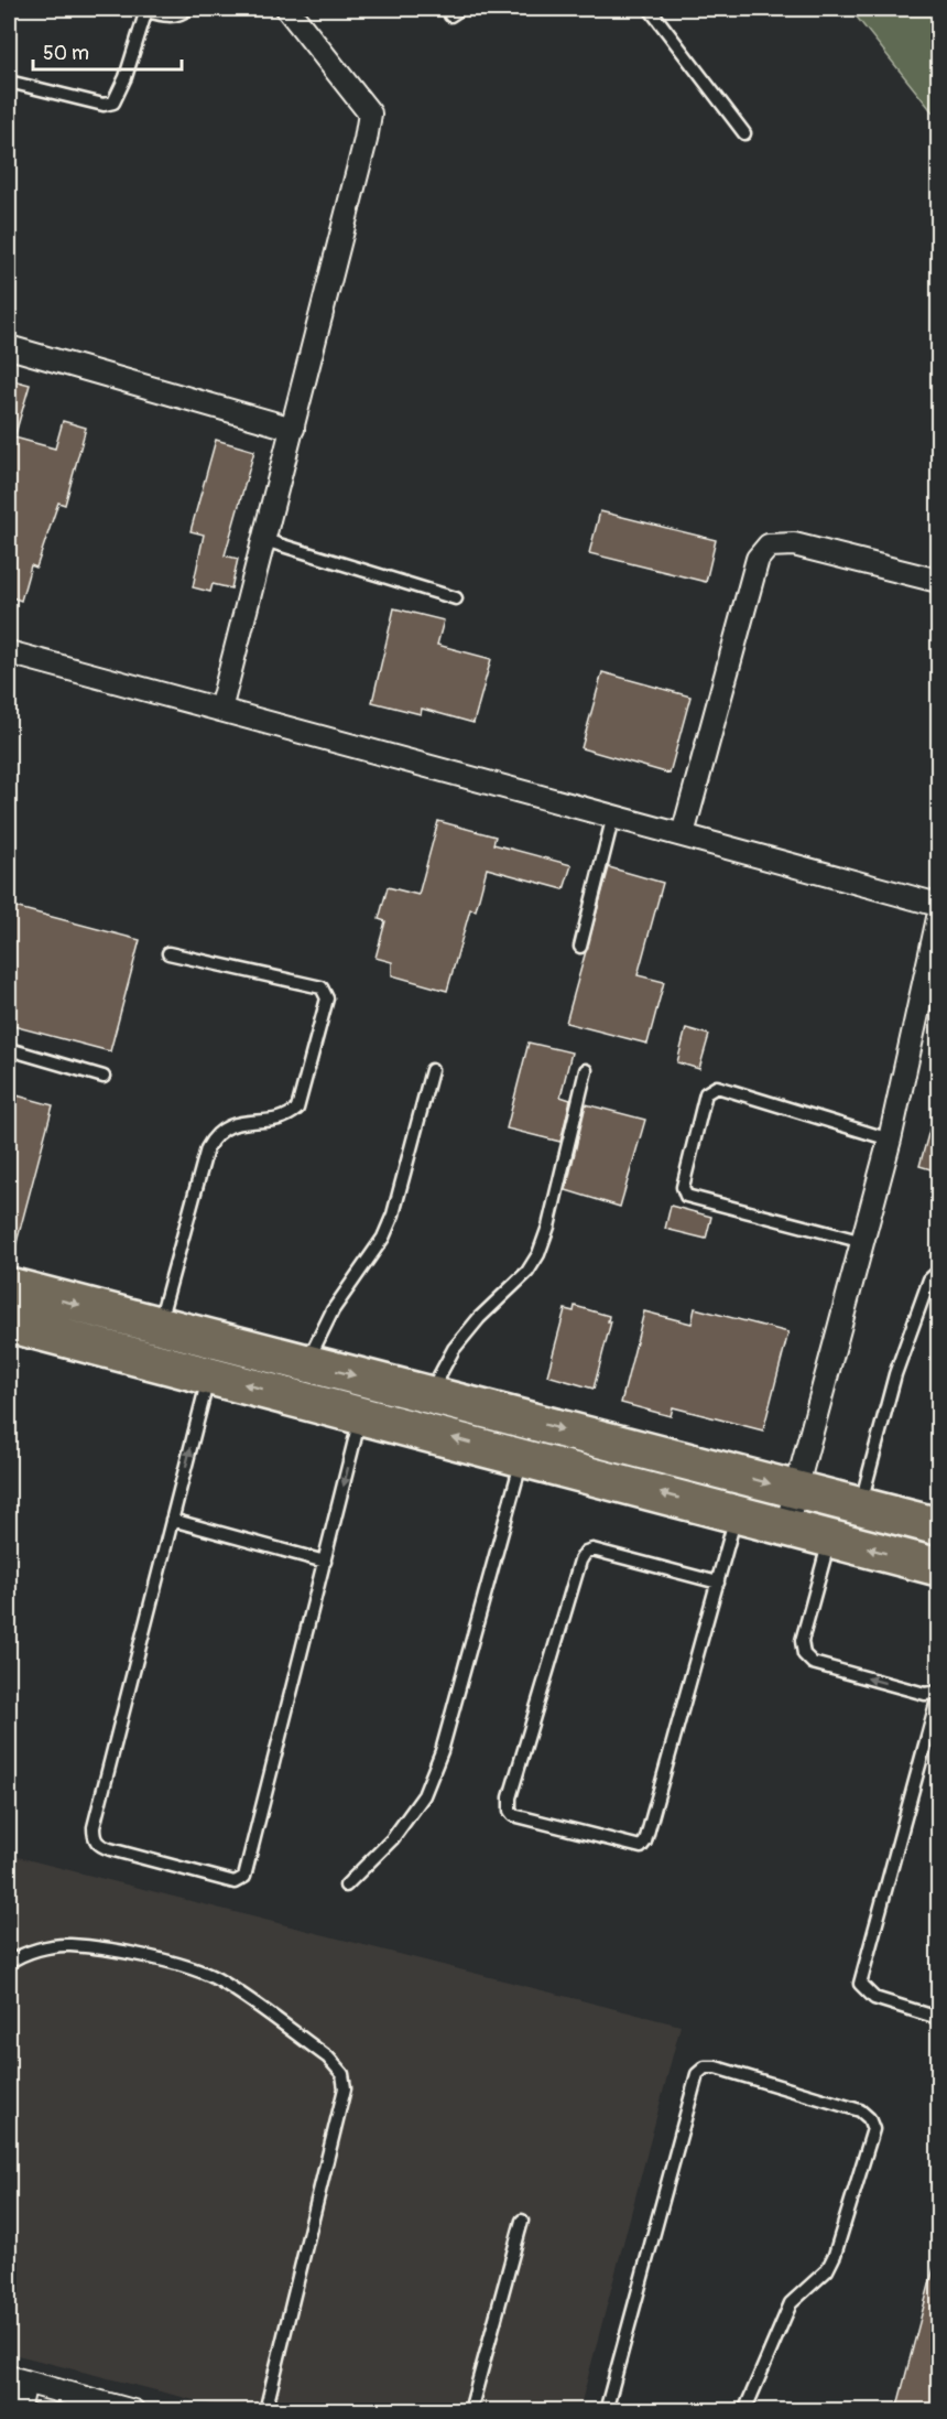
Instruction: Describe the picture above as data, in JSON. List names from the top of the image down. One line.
{"scale_bar":"50 m"}
